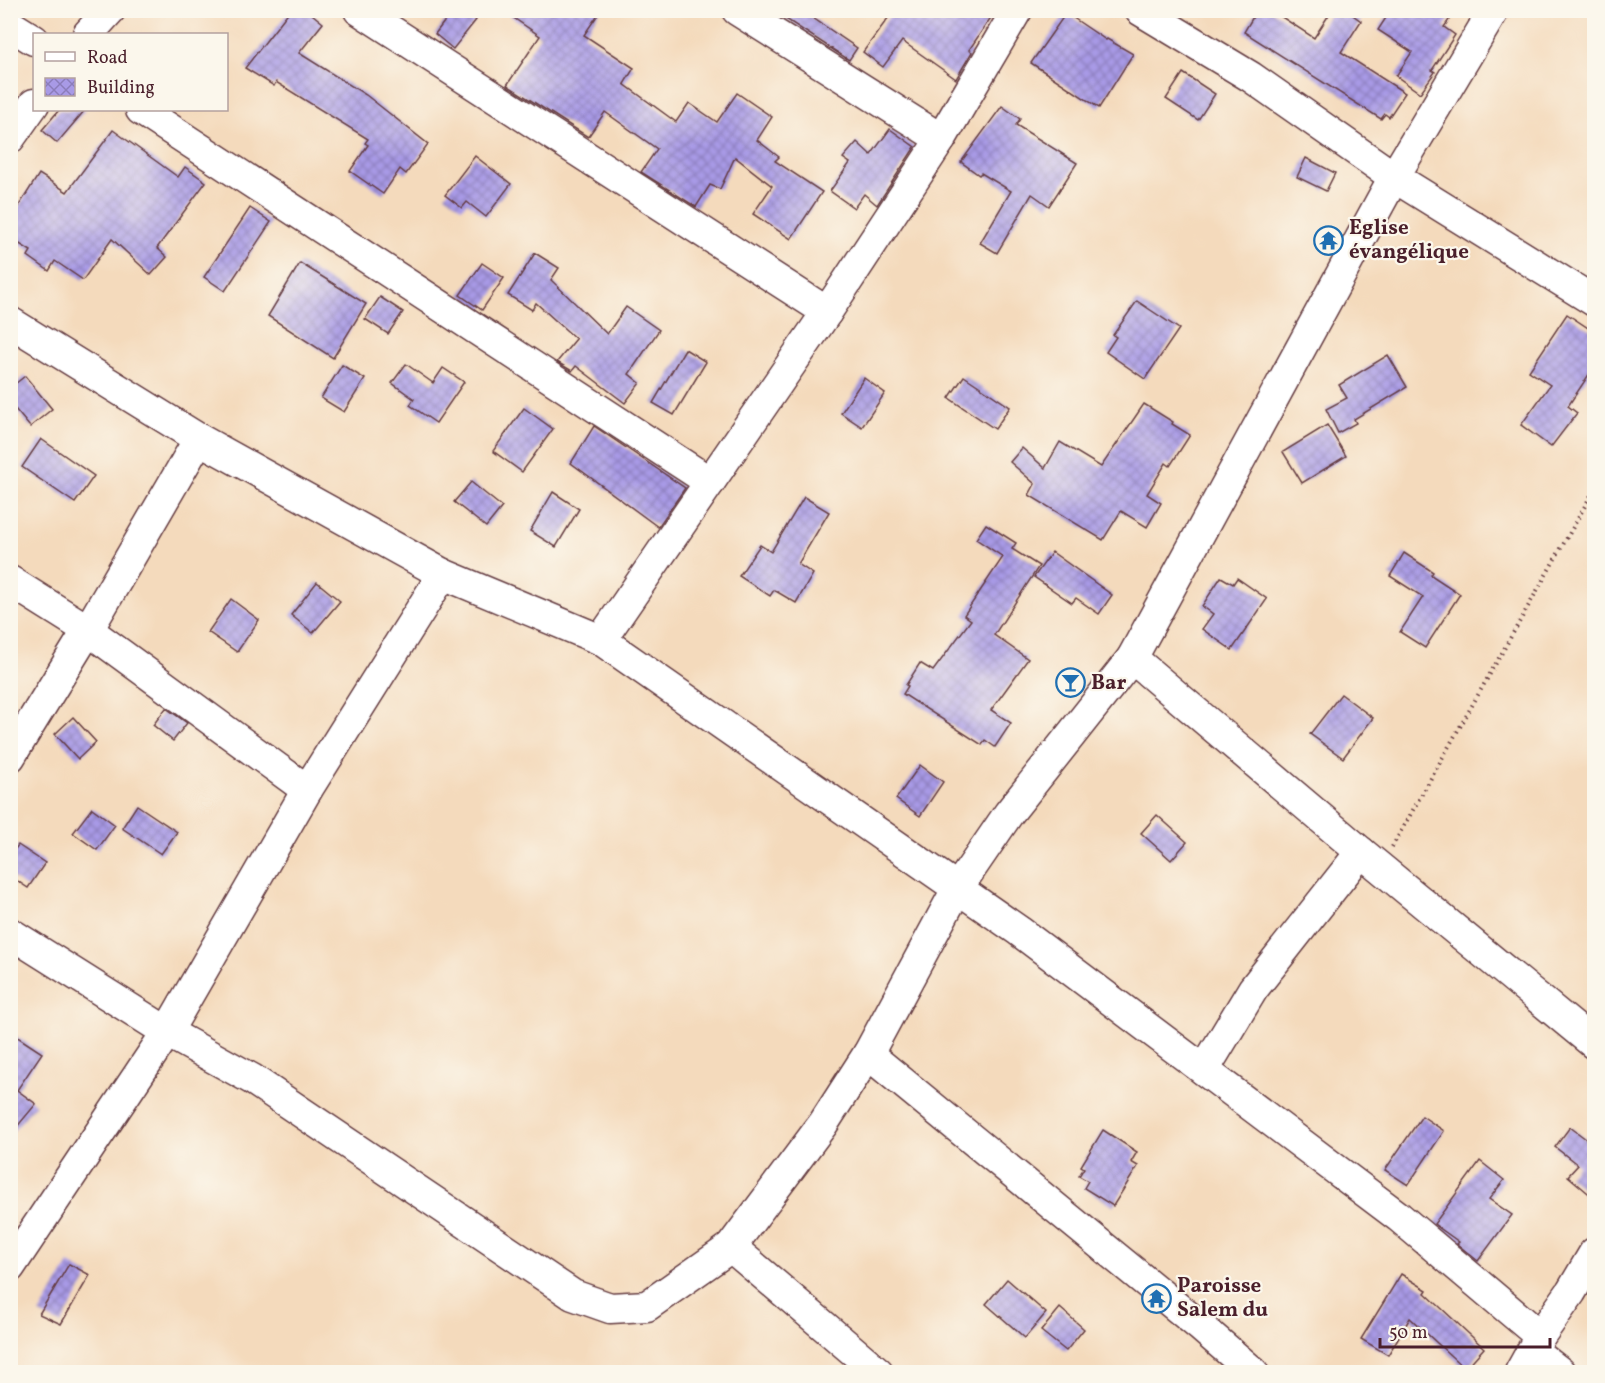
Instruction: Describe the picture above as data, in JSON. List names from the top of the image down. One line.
{"places":{"temple":["Eglise évangélique","Paroisse Salem du"],"bar":["Bar"]},"legend":["Road","Building"],"scale_bar":"50 m"}
